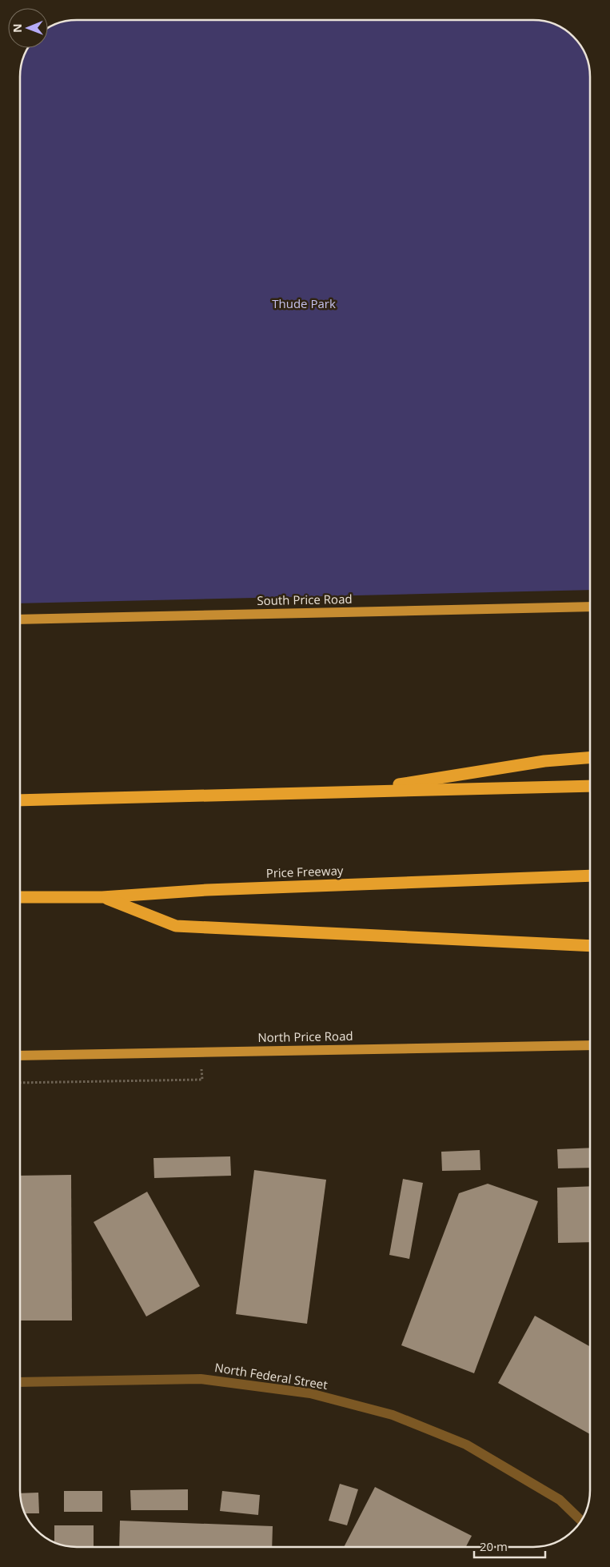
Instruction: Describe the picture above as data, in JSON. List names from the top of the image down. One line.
{"streets":{"highway":["Price Freeway"],"main road":["South Price Road","North Price Road"],"street":["North Federal Street"]},"parks":["Thude Park"],"scale_bar":"20 m","north":"left"}
